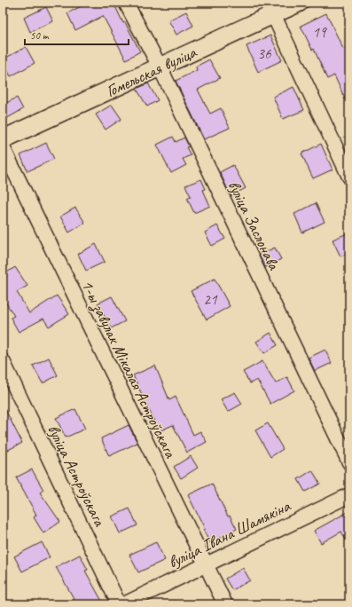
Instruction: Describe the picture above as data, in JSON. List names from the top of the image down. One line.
{"streets":{"street":["Гомельская вуліца","вуліца Заслонава","1-ы завулак Мікалая Астроўскага","вуліца Астроўскага","вуліца Івана Шамякіна"]},"crossings":[["Гомельская вуліца","вуліца Заслонава"],["1-ы завулак Мікалая Астроўскага","вуліца Івана Шамякіна"]],"house_numbers":["19","36","21"],"scale_bar":"50 m"}
